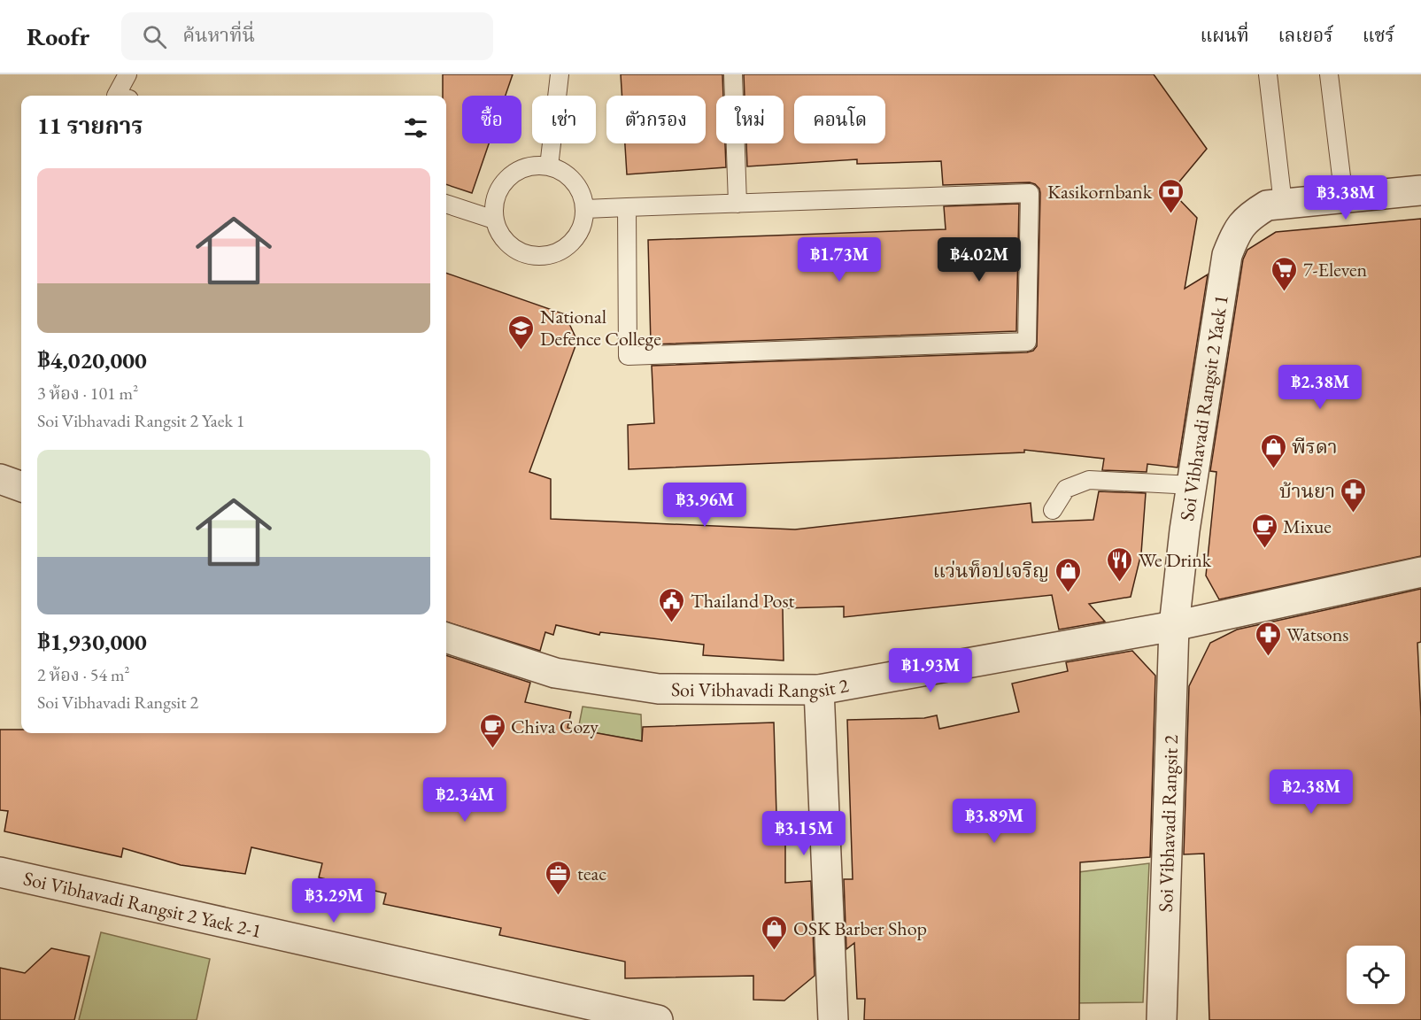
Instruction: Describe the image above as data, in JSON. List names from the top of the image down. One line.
{"streets":{"street":["Soi Vibhavadi Rangsit 2 Yaek 1","Soi Vibhavadi Rangsit 2","Soi Vibhavadi Rangsit 2 Yaek 2-1"]},"crossings":[["Soi Vibhavadi Rangsit 2 Yaek 1","Soi Vibhavadi Rangsit 2"]],"places":{"bank":["Kasikornbank"],"supermarket":["7-Eleven"],"school or university":["National Defence College"],"shop":["พีรดา","แว่นท็อปเจริญ","OSK Barber Shop"],"pharmacy":["บ้านยา","Watsons"],"cafe":["Mixue","Chiva Cozy"],"restaurant":["We Drink"],"public building":["Thailand Post"],"office":["teac"]},"page":{"header":"Roofr","search":"ค้นหาที่นี่","nav":["แผนที่","เลเยอร์","แชร์"],"chip":["ซื้อ","เช่า","ตัวกรอง","ใหม่","คอนโด"],"heading":"11 รายการ","list":[{"name":"฿4,020,000","note":"3 ห้อง · 101 m² · Soi Vibhavadi Rangsit 2 Yaek 1"},{"name":"฿1,930,000","note":"2 ห้อง · 54 m² · Soi Vibhavadi Rangsit 2"}],"price":["฿3.38M","฿1.73M","฿4.02M","฿2.38M","฿3.96M","฿1.93M","฿2.38M","฿2.34M","฿3.89M","฿3.15M","฿3.29M"]}}
